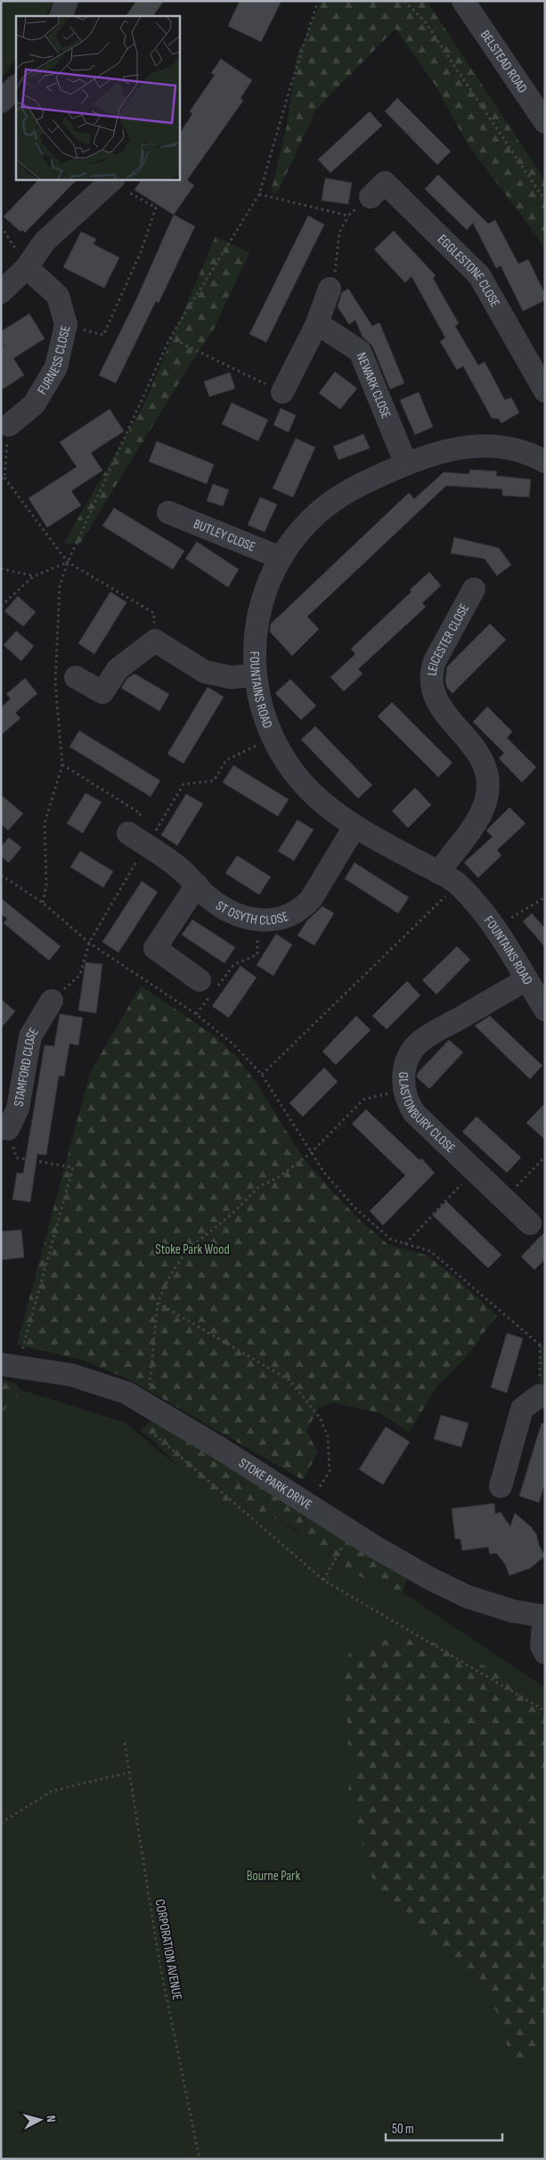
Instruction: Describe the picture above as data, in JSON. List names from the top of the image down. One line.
{"streets":{"street":["BELSTEAD ROAD","EGGLESTONE CLOSE","FURNESS CLOSE","NEWARK CLOSE","BUTLEY CLOSE","LEICESTER CLOSE","FOUNTAINS ROAD","ST OSYTH CLOSE","STAMFORD CLOSE","GLASTONBURY CLOSE","STOKE PARK DRIVE"],"path":["CORPORATION AVENUE"]},"crossings":[["NEWARK CLOSE","FOUNTAINS ROAD"],["BUTLEY CLOSE","FOUNTAINS ROAD"],["LEICESTER CLOSE","FOUNTAINS ROAD"],["FOUNTAINS ROAD","ST OSYTH CLOSE"],["FOUNTAINS ROAD","GLASTONBURY CLOSE"]],"parks":["Stoke Park Wood","Bourne Park"],"scale_bar":"50 m","north":"right"}
